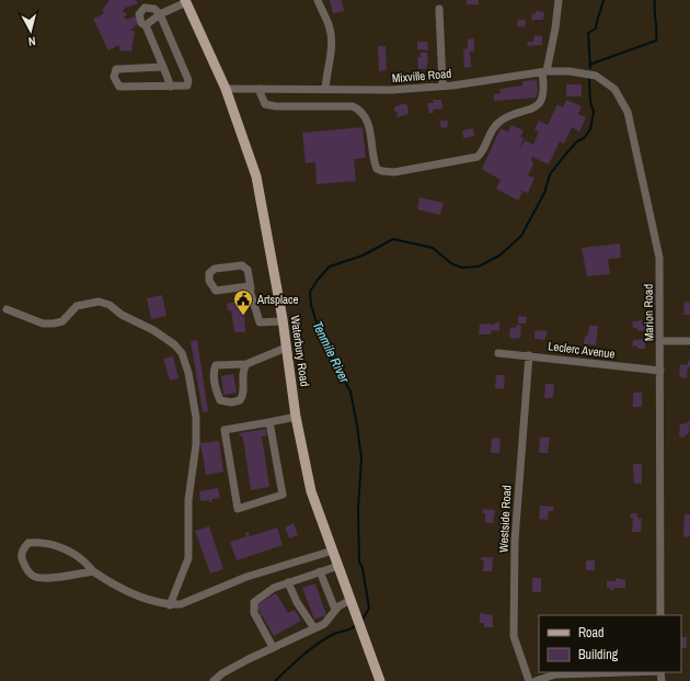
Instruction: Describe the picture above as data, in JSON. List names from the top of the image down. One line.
{"streets":{"main road":["Waterbury Road"],"street":["Mixville Road","Marion Road","Leclerc Avenue","Westside Road"]},"crossings":[["Mixville Road","Marion Road"],["Mixville Road","Waterbury Road"],["Marion Road","Leclerc Avenue"],["Leclerc Avenue","Westside Road"]],"water":["Tenmile River"],"places":{"public building":["Artsplace"]},"legend":["Road","Building"],"north":"bottom"}
